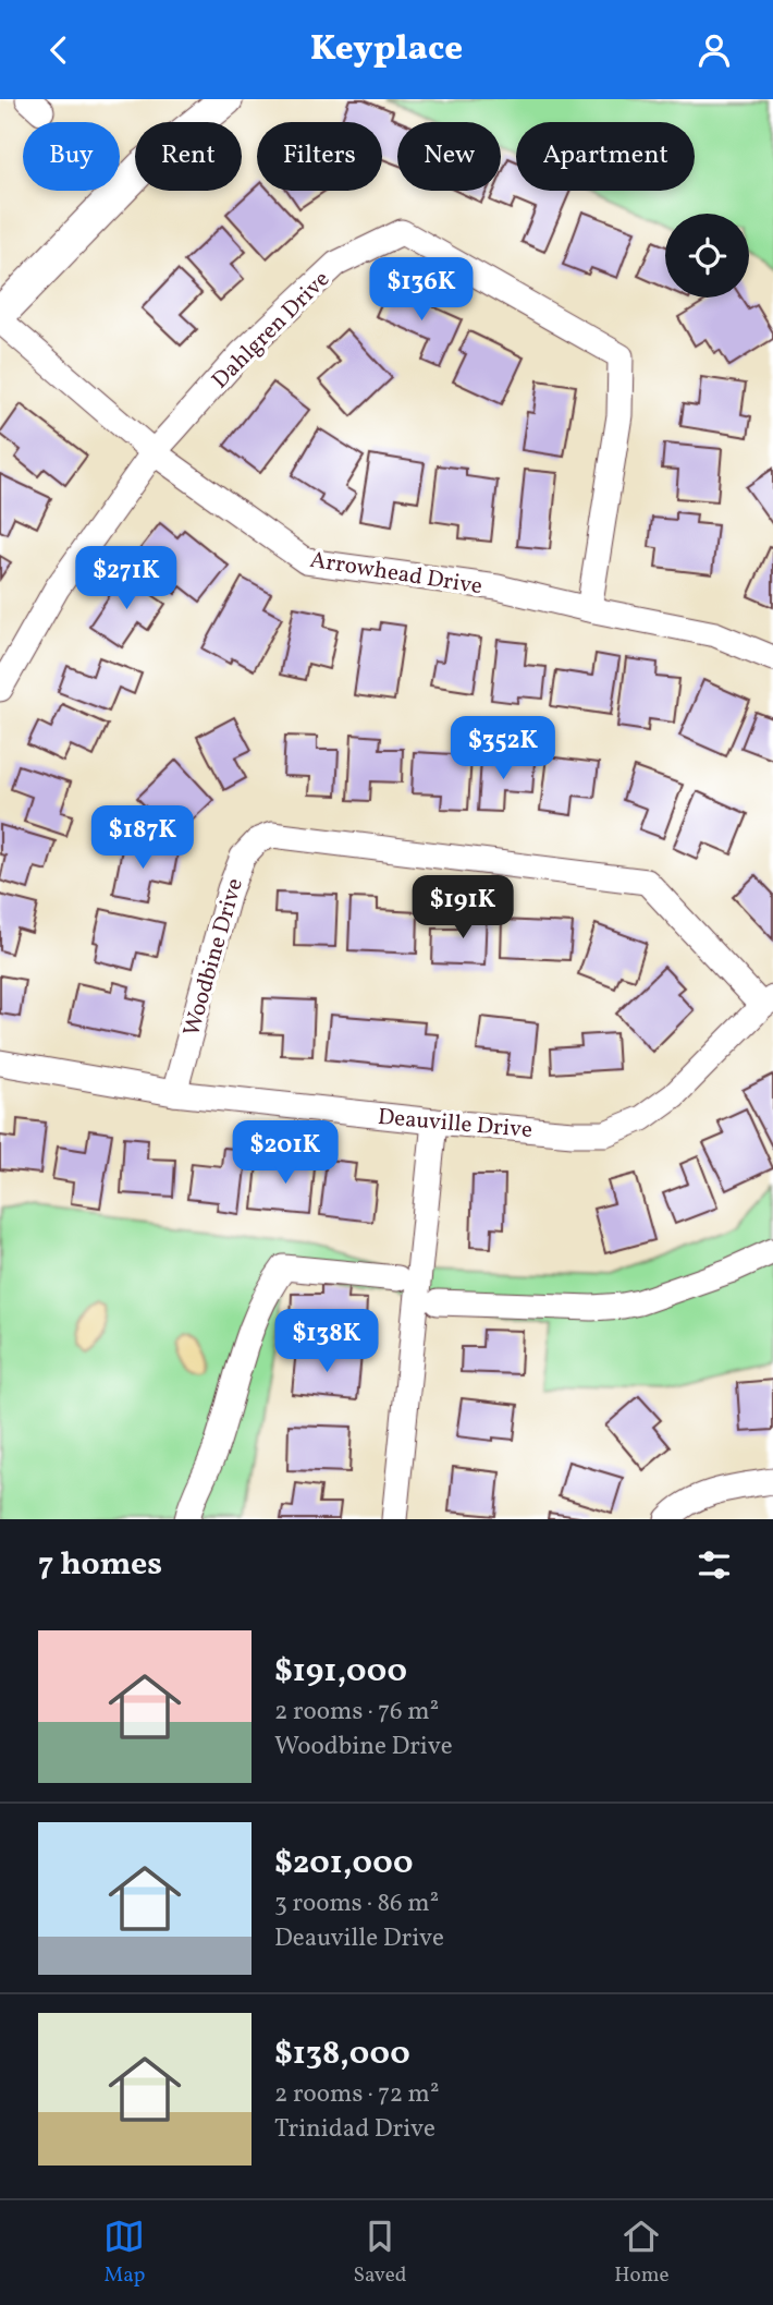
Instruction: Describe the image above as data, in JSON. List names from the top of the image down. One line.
{"streets":{"street":["Dahlgren Drive","Arrowhead Drive","Woodbine Drive","Deauville Drive"]},"crossings":[["Dahlgren Drive","Arrowhead Drive"],["Woodbine Drive","Deauville Drive"]],"page":{"header":"Keyplace","chip":["Buy","Rent","Filters","New","Apartment"],"price":["$136K","$271K","$352K","$187K","$191K","$201K","$138K"],"heading":"7 homes","list":[{"name":"$191,000","note":"2 rooms · 76 m² · Woodbine Drive"},{"name":"$201,000","note":"3 rooms · 86 m² · Deauville Drive"},{"name":"$138,000","note":"2 rooms · 72 m² · Trinidad Drive"}],"tabs":["Map","Saved","Home"]}}
